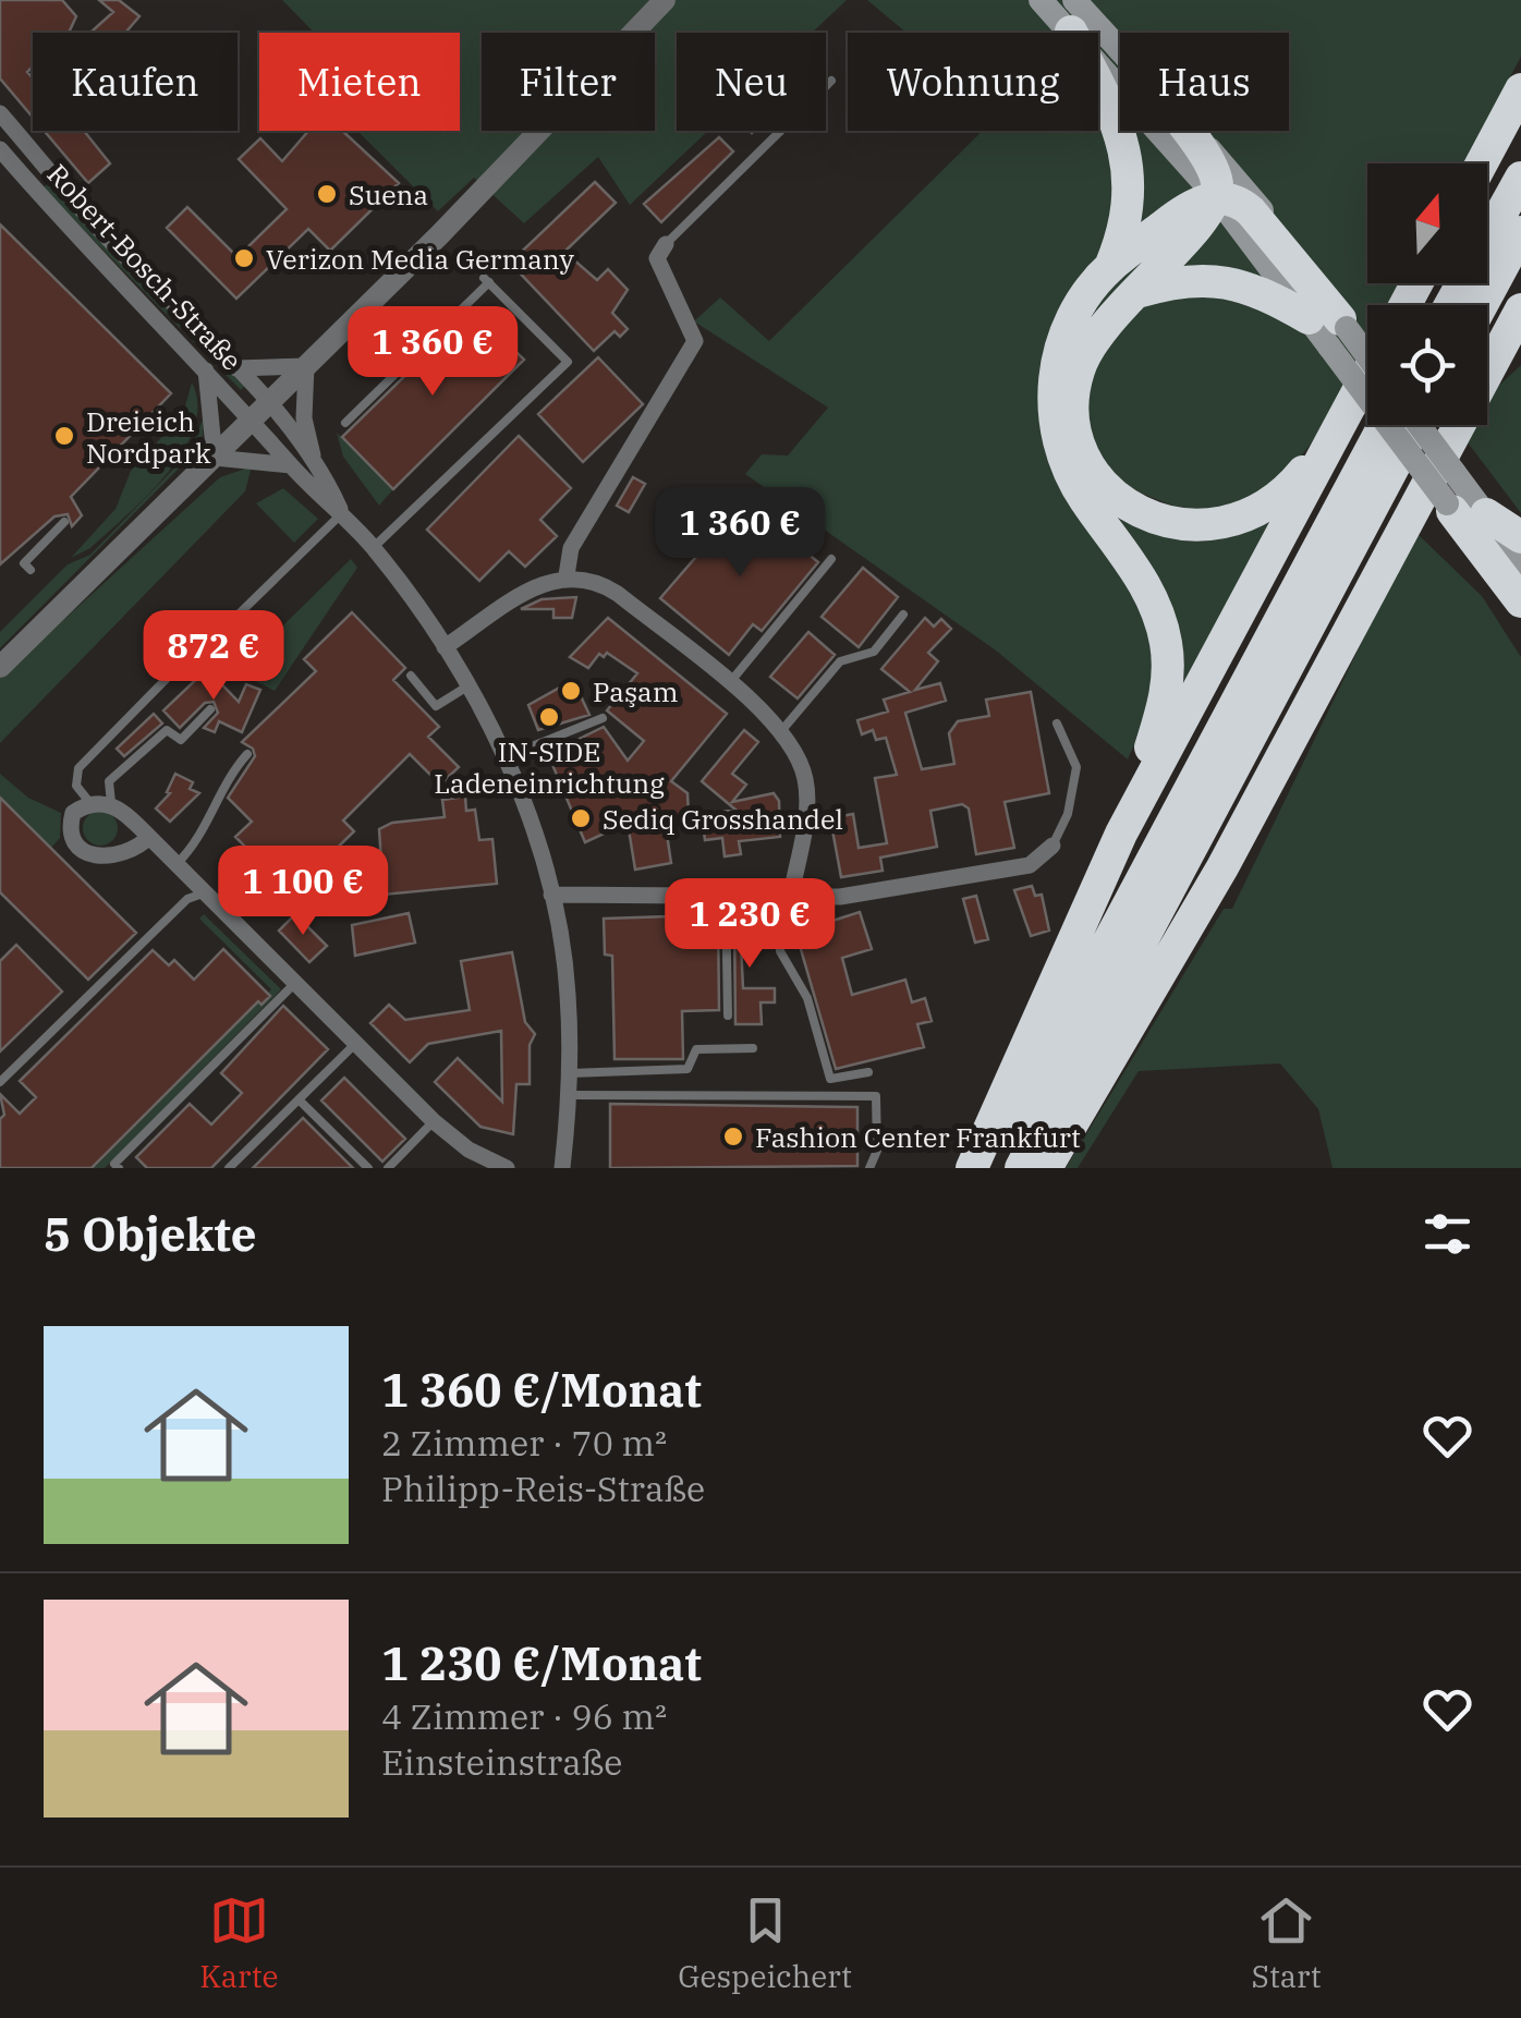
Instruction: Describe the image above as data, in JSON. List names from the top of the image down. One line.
{"streets":{"street":["Robert-Bosch-Straße"]},"places":["Suena","Verizon Media Germany","Dreieich Nordpark","Paşam","IN-SIDE Ladeneinrichtung","Sediq Grosshandel","Fashion Center Frankfurt"],"north":"top","page":{"chip":["Kaufen","Mieten","Filter","Neu","Wohnung","Haus"],"price":["1 360 €","1 360 €","872 €","1 100 €","1 230 €"],"heading":"5 Objekte","list":[{"name":"1 360 €/Monat","note":"2 Zimmer · 70 m² · Philipp-Reis-Straße"},{"name":"1 230 €/Monat","note":"4 Zimmer · 96 m² · Einsteinstraße"}],"tabs":["Karte","Gespeichert","Start"]}}
